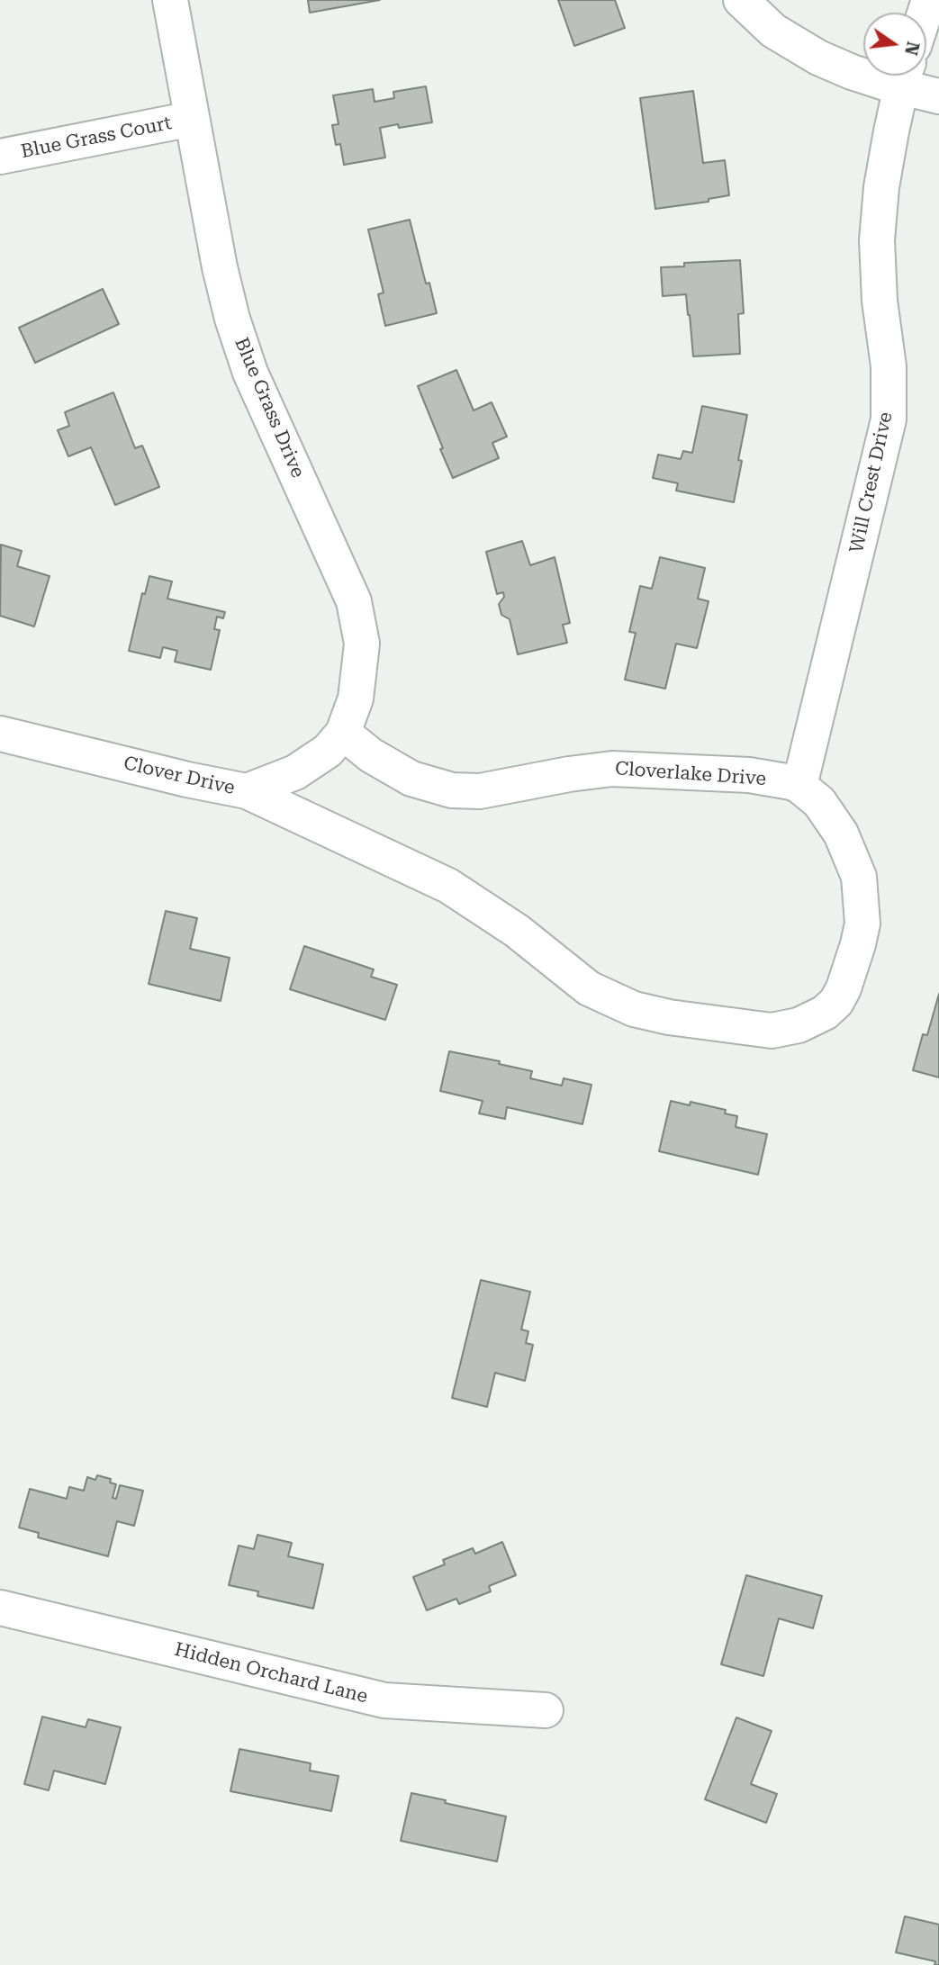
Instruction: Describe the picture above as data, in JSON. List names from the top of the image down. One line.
{"streets":{"street":["Blue Grass Court","Blue Grass Drive","Will Crest Drive","Cloverlake Drive","Clover Drive","Hidden Orchard Lane"]},"crossings":[["Blue Grass Court","Blue Grass Drive"],["Blue Grass Drive","Cloverlake Drive"],["Blue Grass Drive","Clover Drive"],["Will Crest Drive","Cloverlake Drive"],["Cloverlake Drive","Clover Drive"]],"north":"right"}
